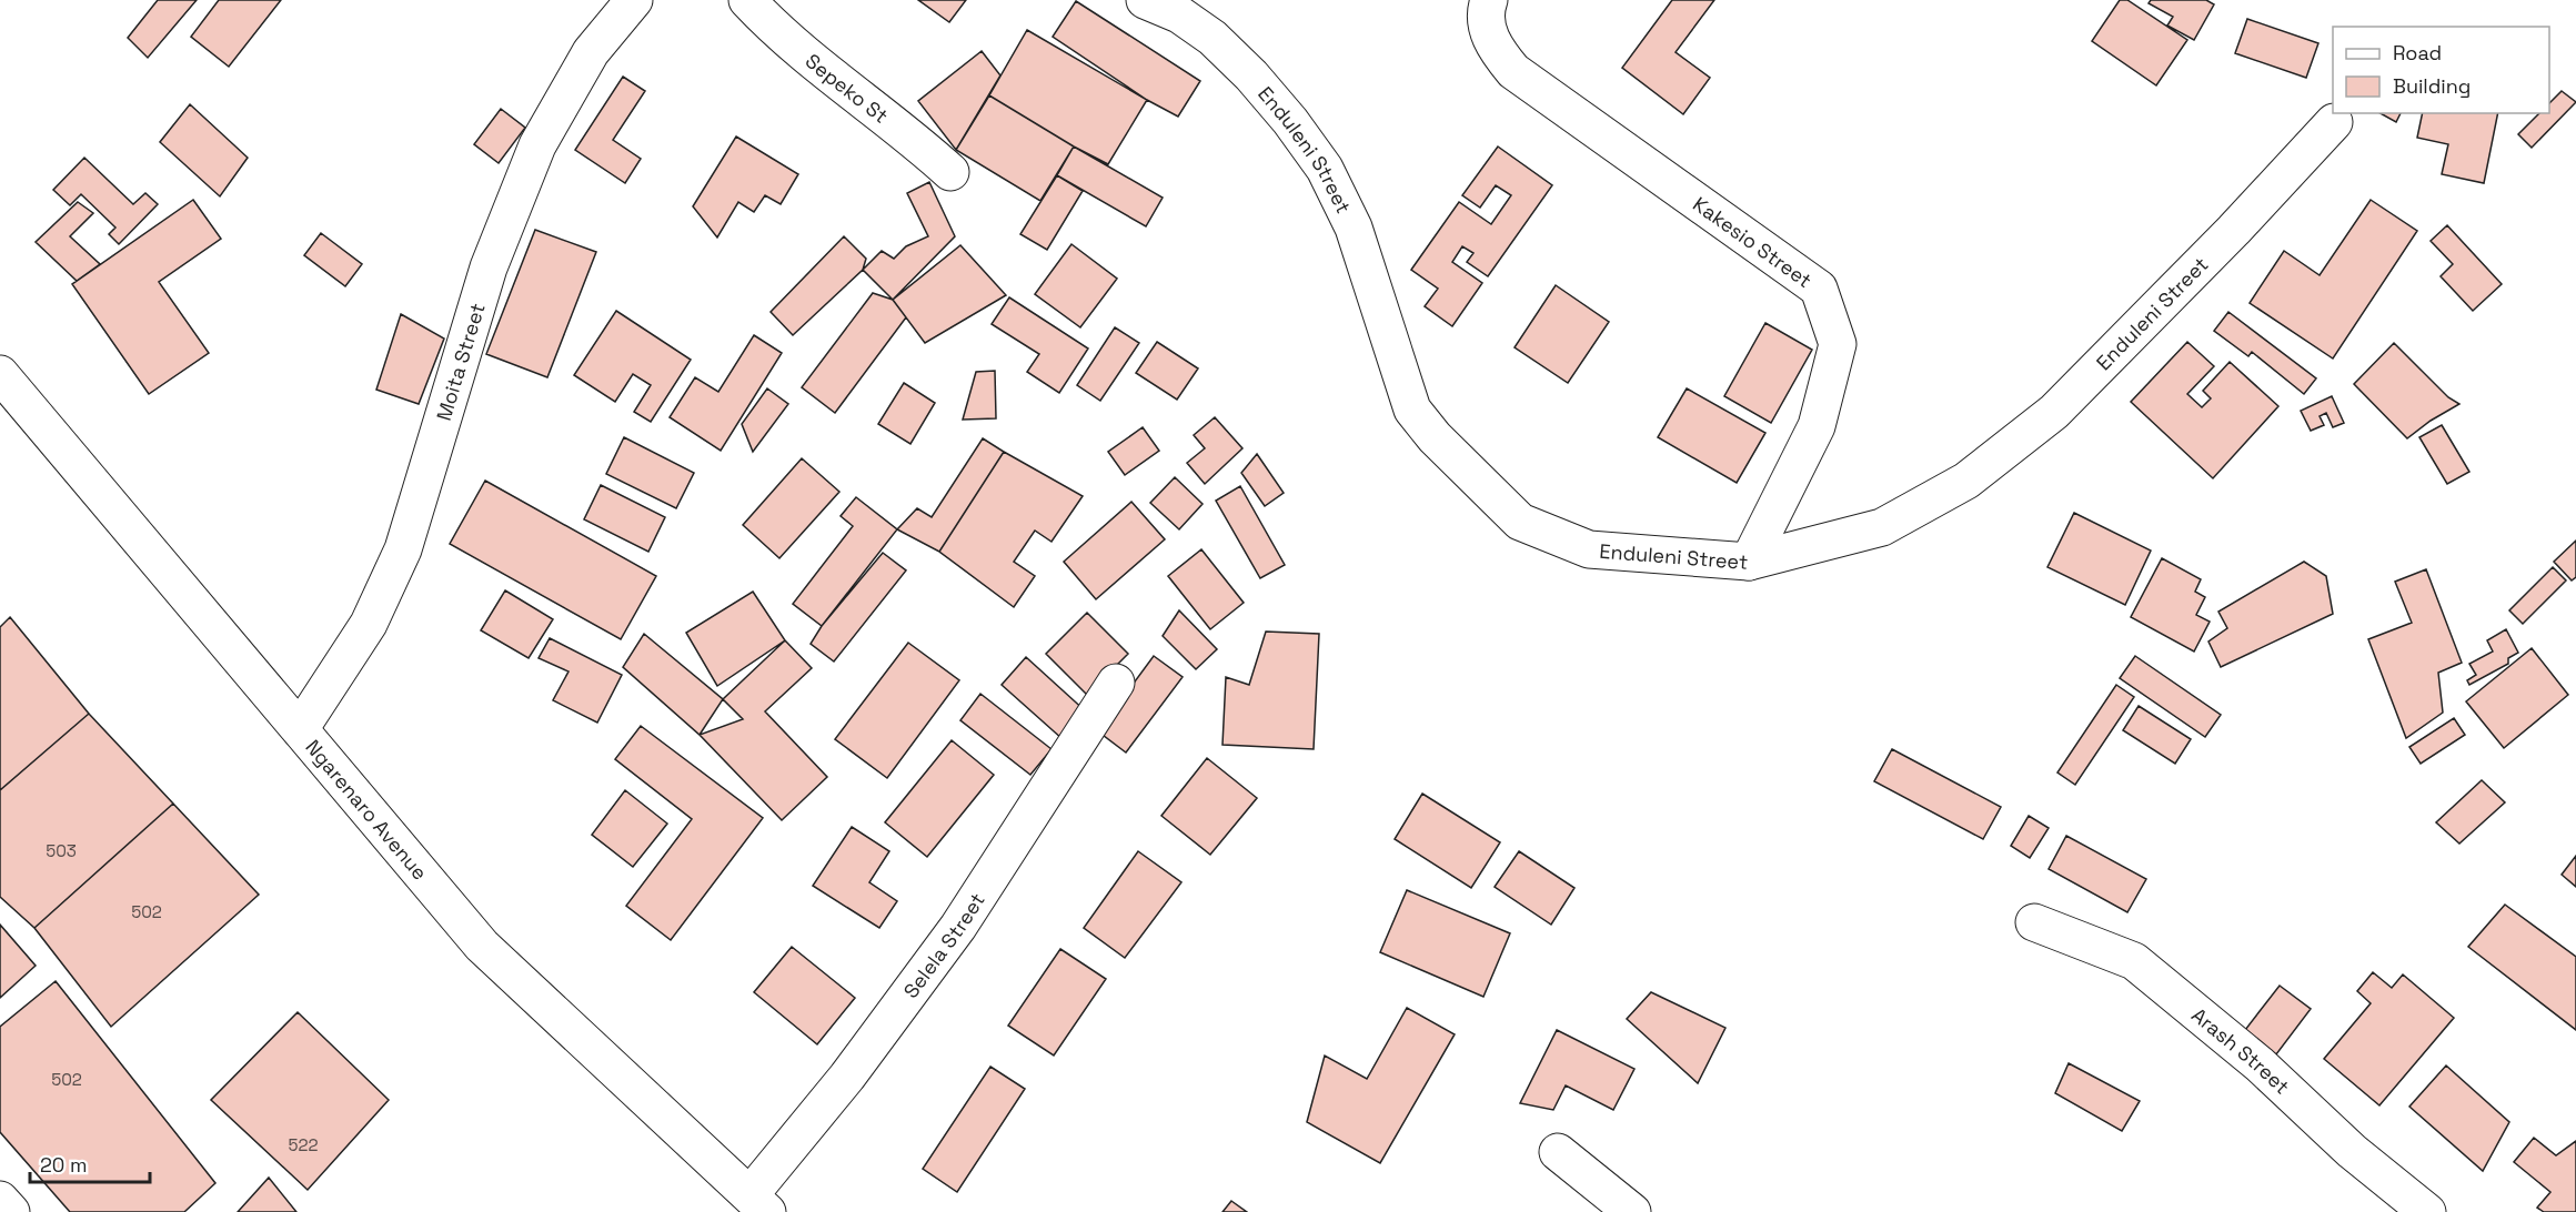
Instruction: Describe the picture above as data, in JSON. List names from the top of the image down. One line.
{"streets":{"main road":["Sepeko St","Enduleni Street","Kakesio Street","Moita Street","Ngarenaro Avenue","Selela Street","Arash Street"]},"crossings":[["Enduleni Street","Kakesio Street"],["Moita Street","Ngarenaro Avenue"],["Ngarenaro Avenue","Selela Street"]],"house_numbers":["503","502","502","522"],"legend":["Road","Building"],"scale_bar":"20 m"}
